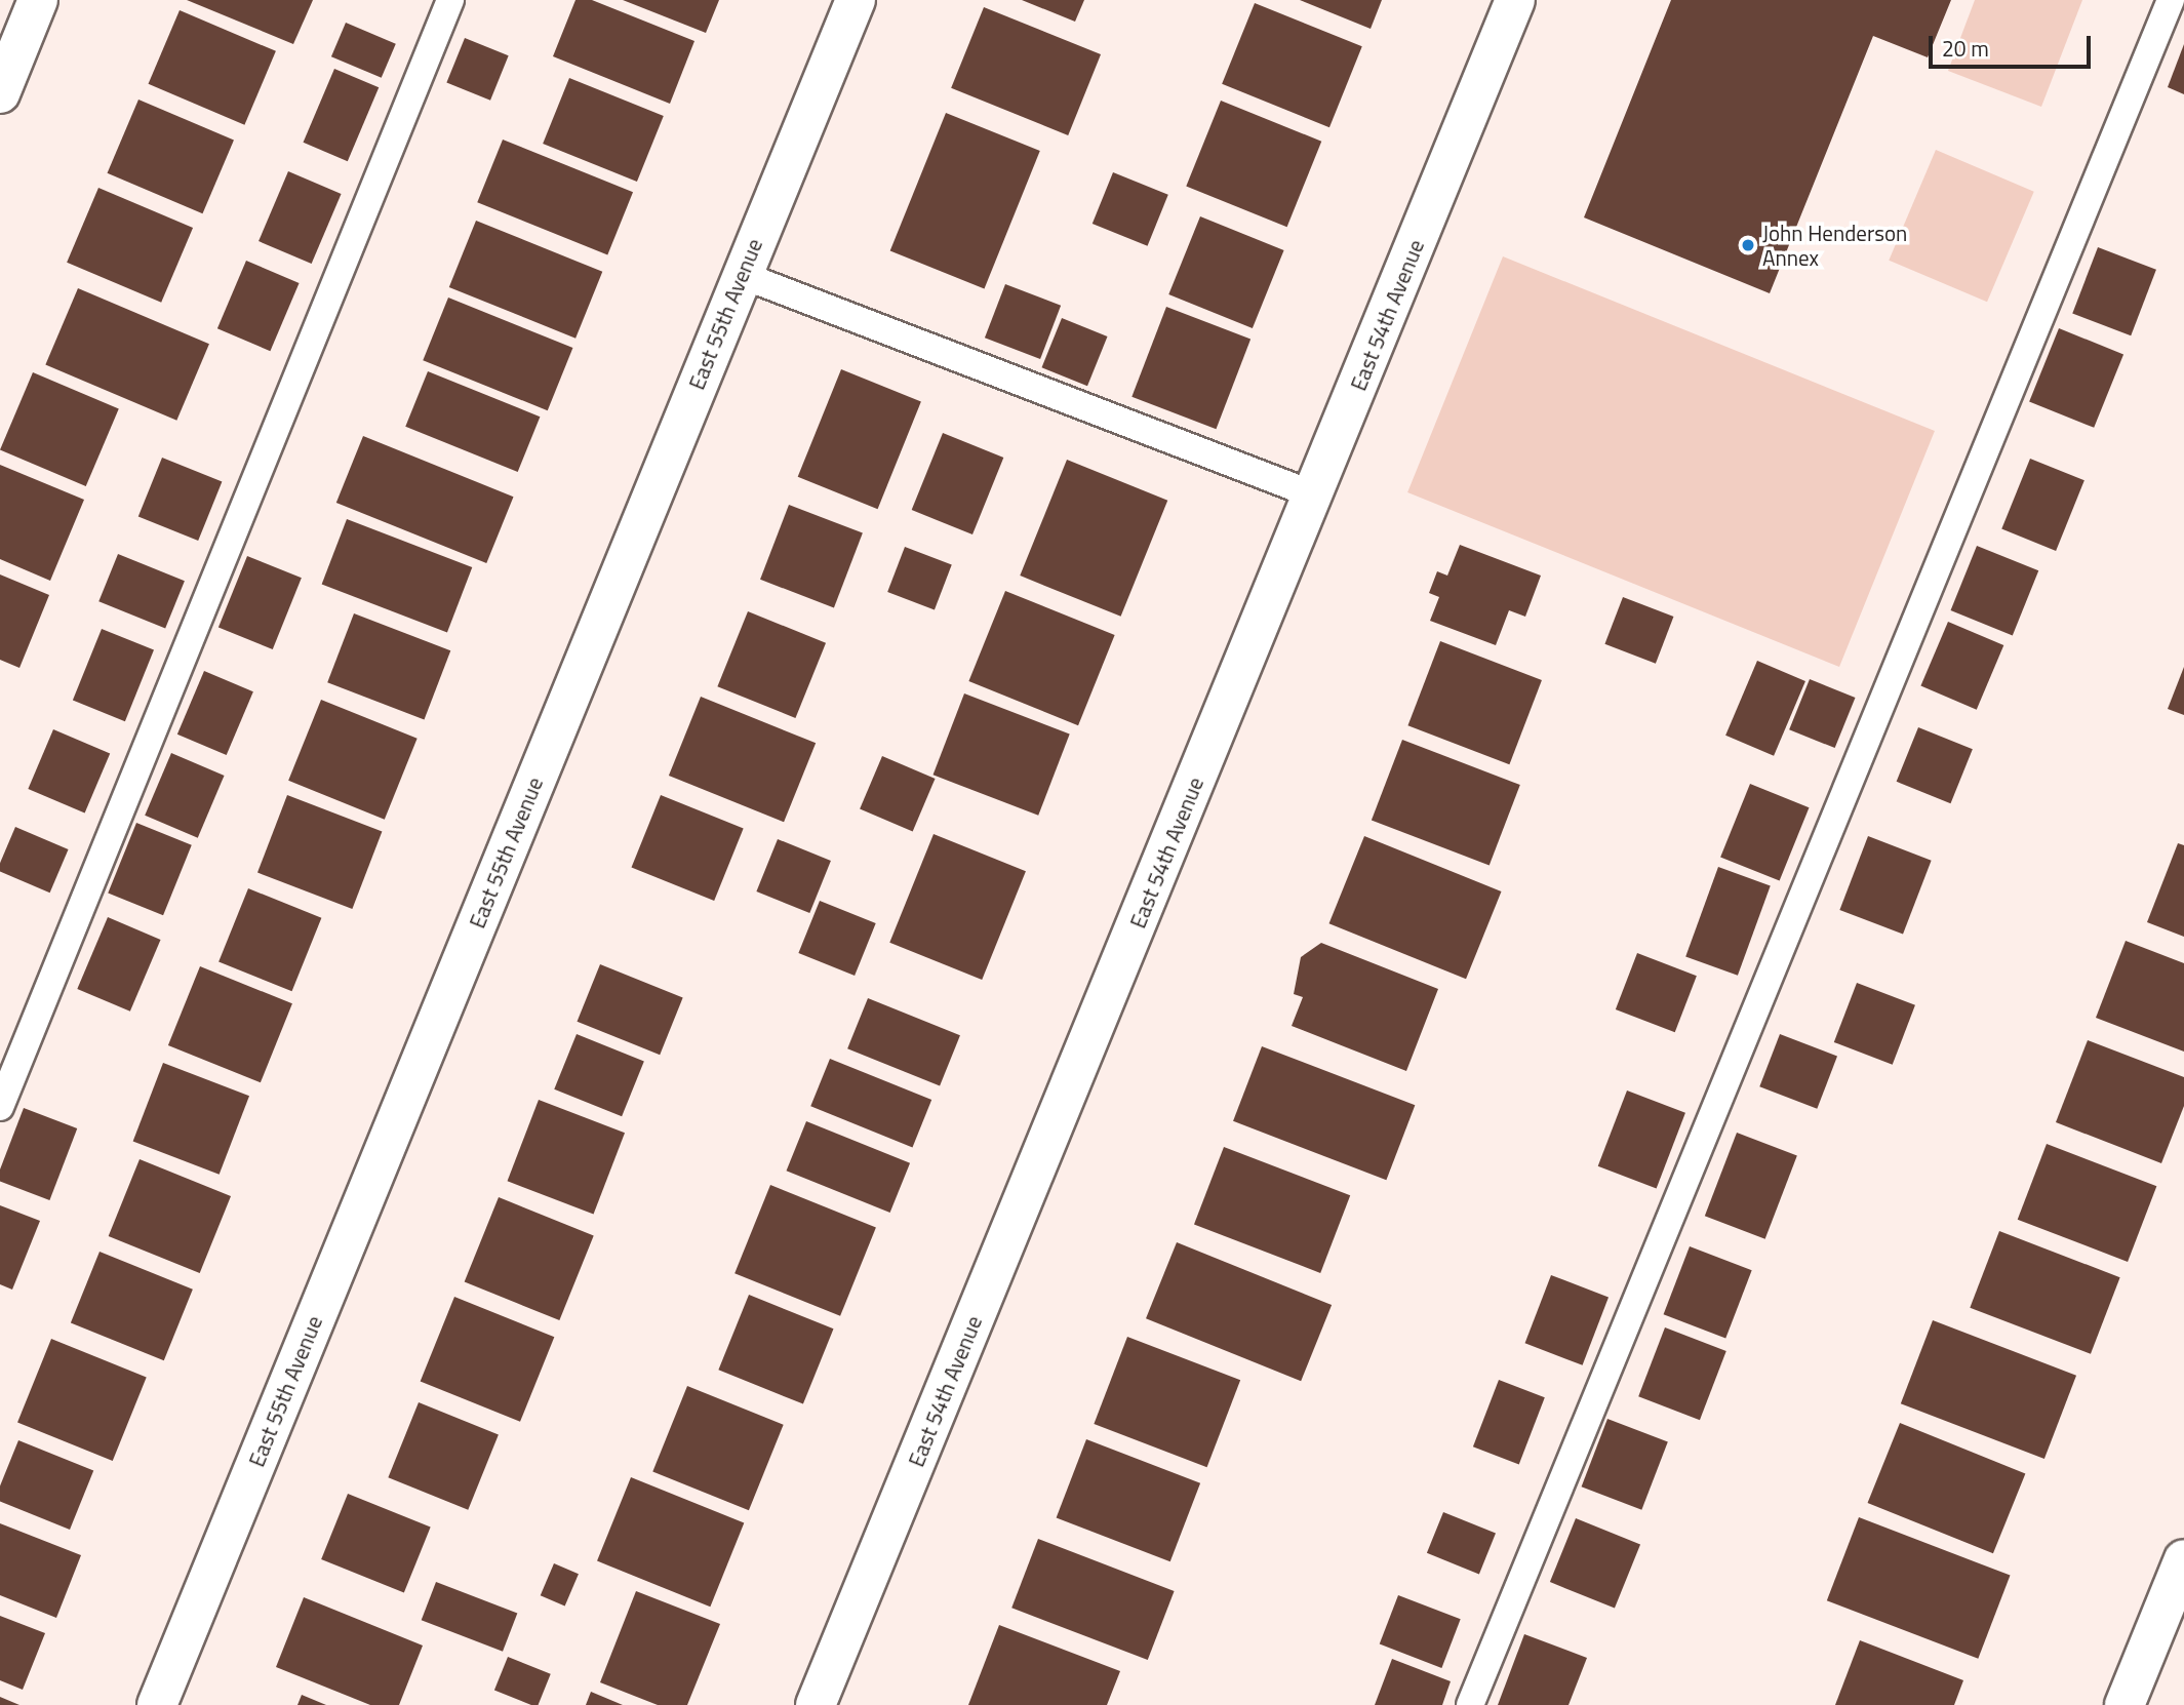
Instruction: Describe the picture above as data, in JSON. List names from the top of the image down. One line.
{"streets":{"street":["East 55th Avenue","East 54th Avenue"]},"places":["John Henderson Annex"],"scale_bar":"20 m"}
